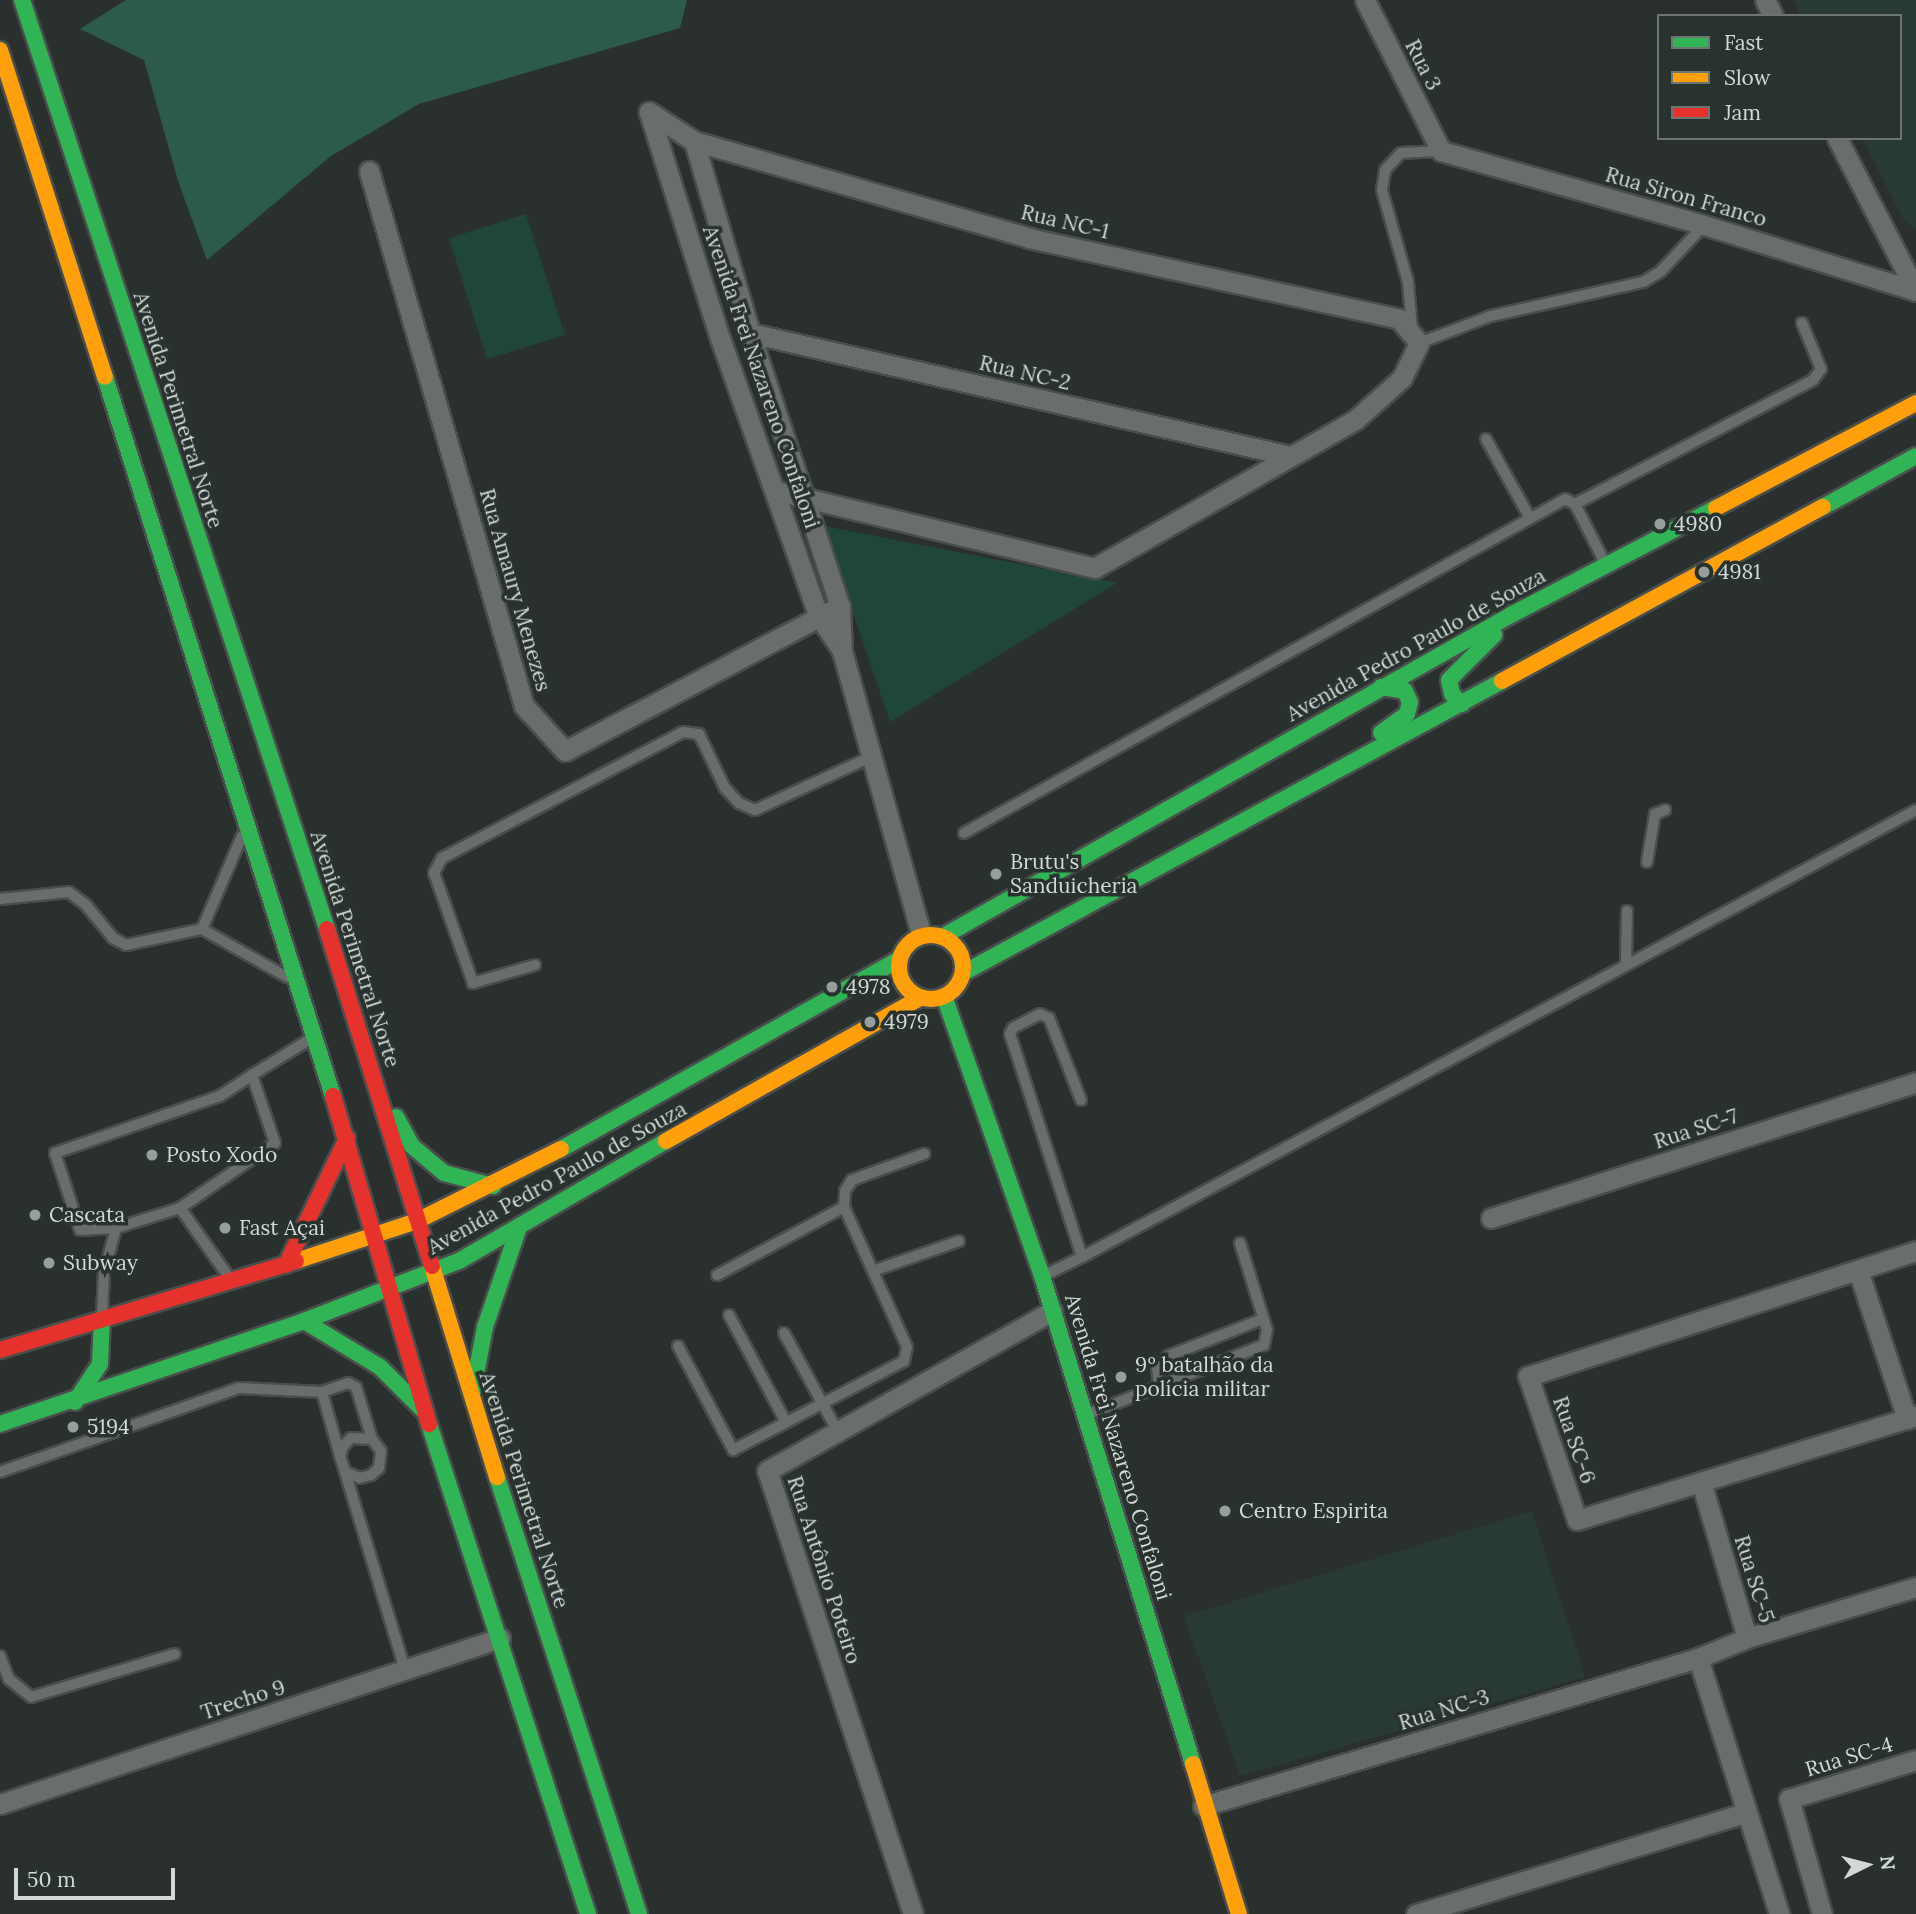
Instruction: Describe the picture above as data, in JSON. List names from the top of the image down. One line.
{"streets":{"main road":["Avenida Frei Nazareno Confaloni","Avenida Perimetral Norte","Avenida Pedro Paulo de Souza"],"street":["Rua 3","Rua Siron Franco","Rua NC-1","Rua NC-2","Rua Amaury Menezes","Rua SC-7","Rua SC-6","Rua Antônio Poteiro","Rua SC-5","Trecho 9","Rua NC-3","Rua SC-4"]},"crossings":[["Rua 3","Rua Siron Franco"],["Rua NC-1","Avenida Frei Nazareno Confaloni"],["Rua NC-2","Avenida Frei Nazareno Confaloni"],["Avenida Frei Nazareno Confaloni","Rua Amaury Menezes"],["Avenida Frei Nazareno Confaloni","Avenida Pedro Paulo de Souza"],["Avenida Frei Nazareno Confaloni","Rua Antônio Poteiro"],["Avenida Frei Nazareno Confaloni","Rua NC-3"],["Avenida Perimetral Norte","Avenida Pedro Paulo de Souza"],["Rua SC-6","Rua SC-5"],["Rua SC-5","Rua NC-3"]],"places":["4980","4981","Brutu's Sanduicheria","4978","4979","Posto Xodo","Cascata","Fast Açai","Subway","9º batalhão da polícia militar","5194","Centro Espirita"],"legend":["Fast","Slow","Jam"],"scale_bar":"50 m","north":"right"}
